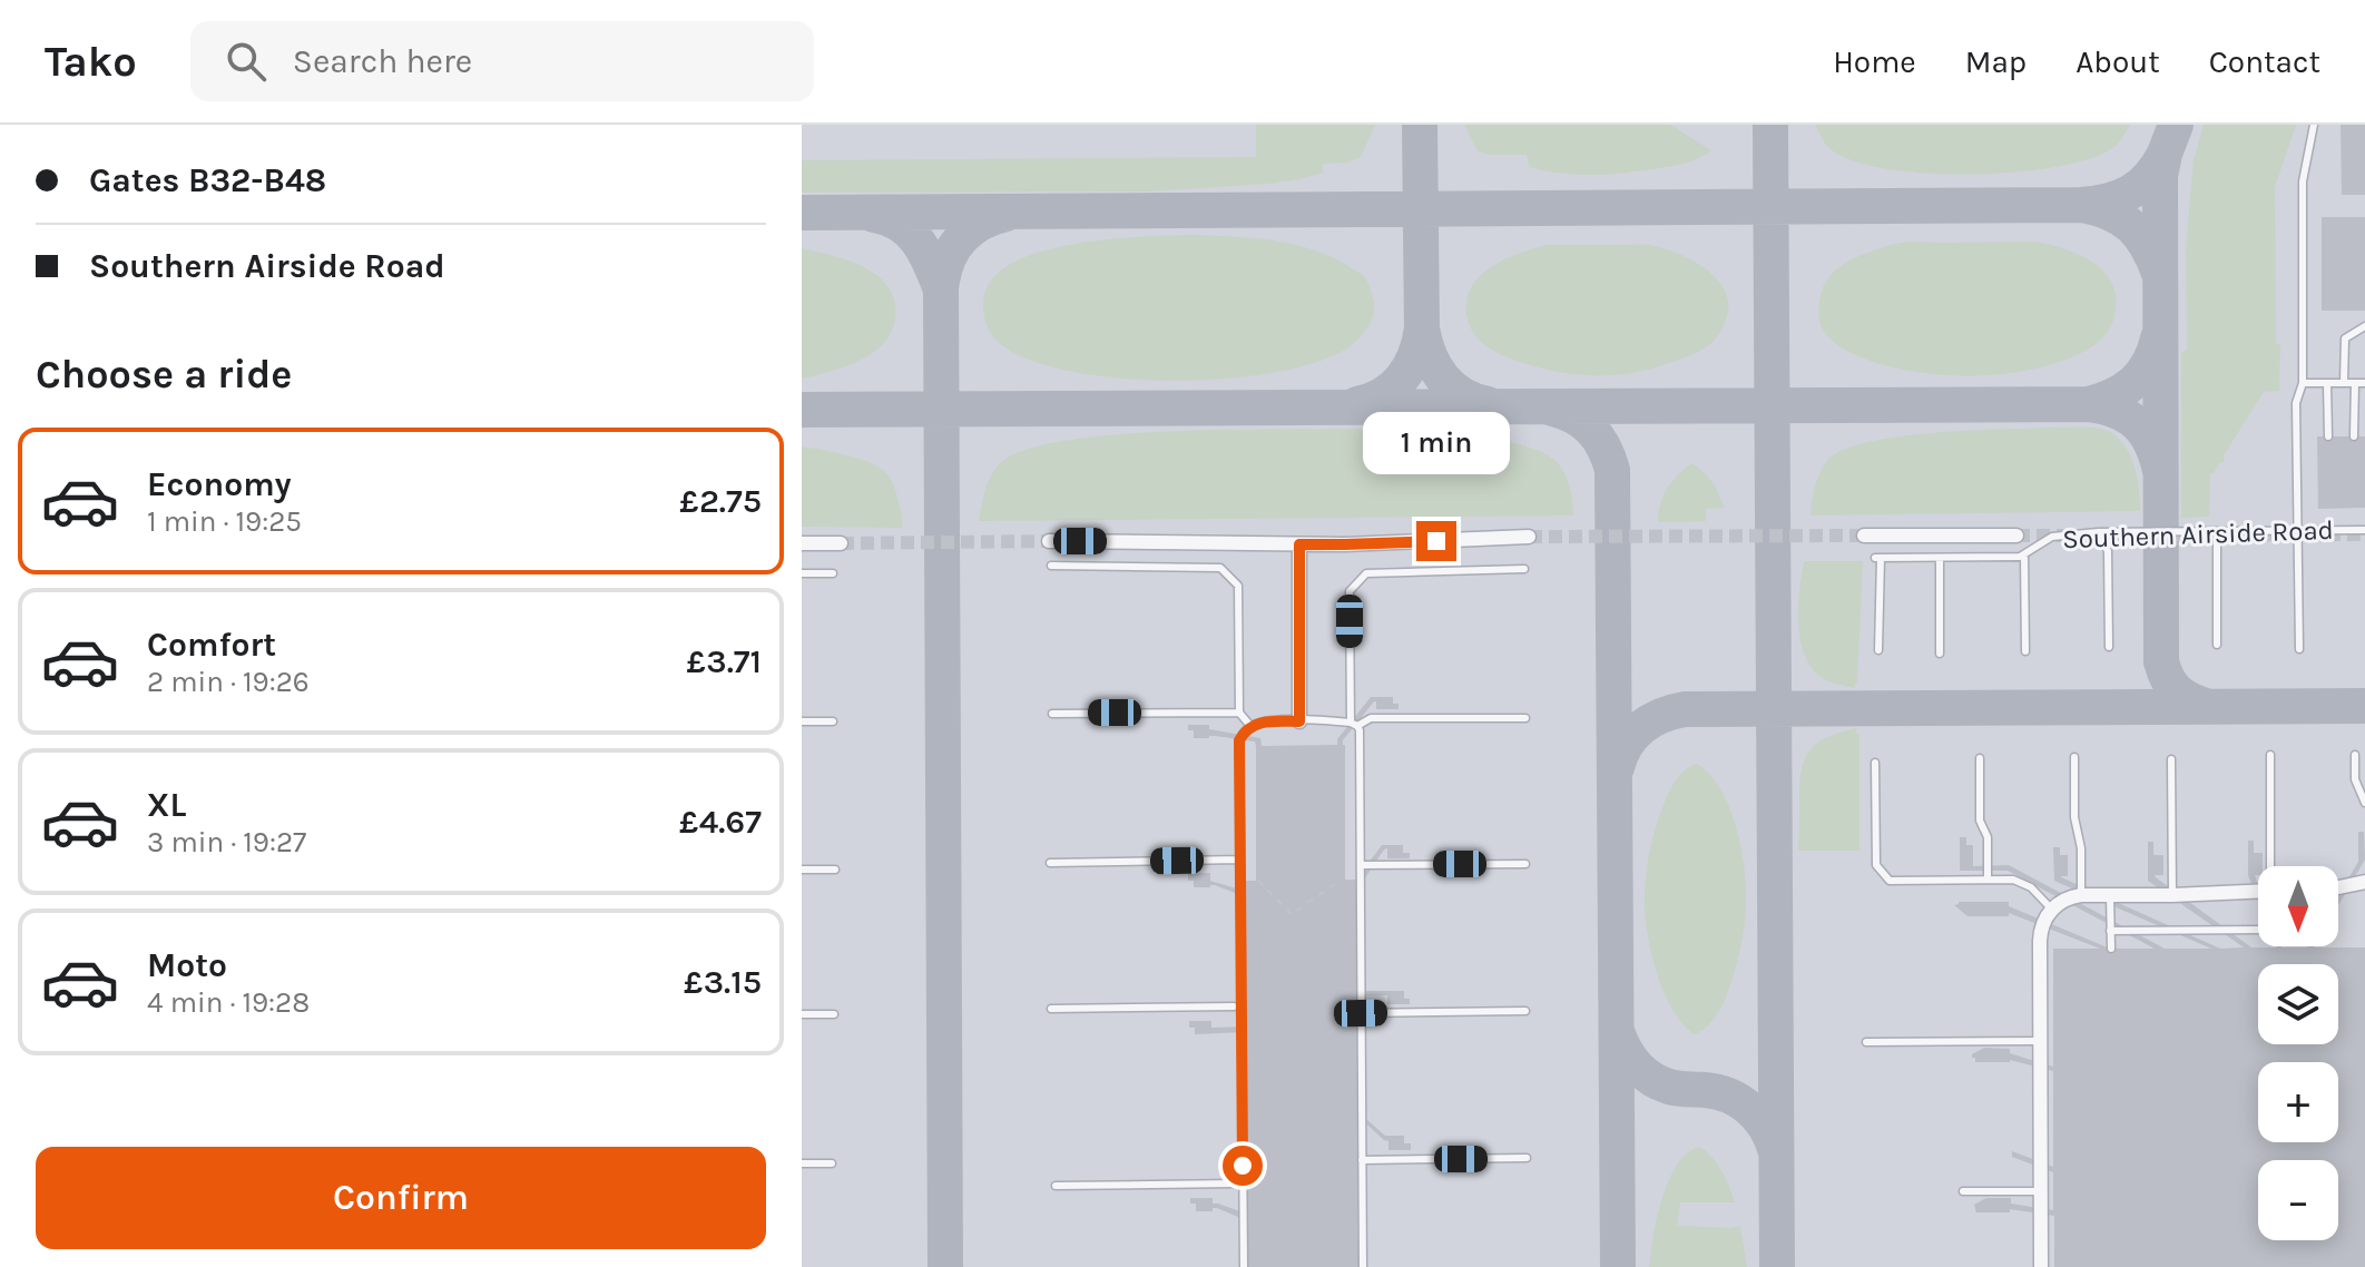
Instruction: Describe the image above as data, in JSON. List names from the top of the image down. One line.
{"streets":{"lane":["Southern Airside Road"]},"north":"bottom","page":{"header":"Tako","search":"Search here","nav":["Home","Map","About","Contact"],"banner":["Gates B32-B48","Southern Airside Road"],"heading":"Choose a ride","bubble":"1 min","list":[{"name":"Economy","note":"1 min · 19:25","value":"£2.75"},{"name":"Comfort","note":"2 min · 19:26","value":"£3.71"},{"name":"XL","note":"3 min · 19:27","value":"£4.67"},{"name":"Moto","note":"4 min · 19:28","value":"£3.15"}],"map_buttons":["+","−"],"buttons":"Confirm"}}
